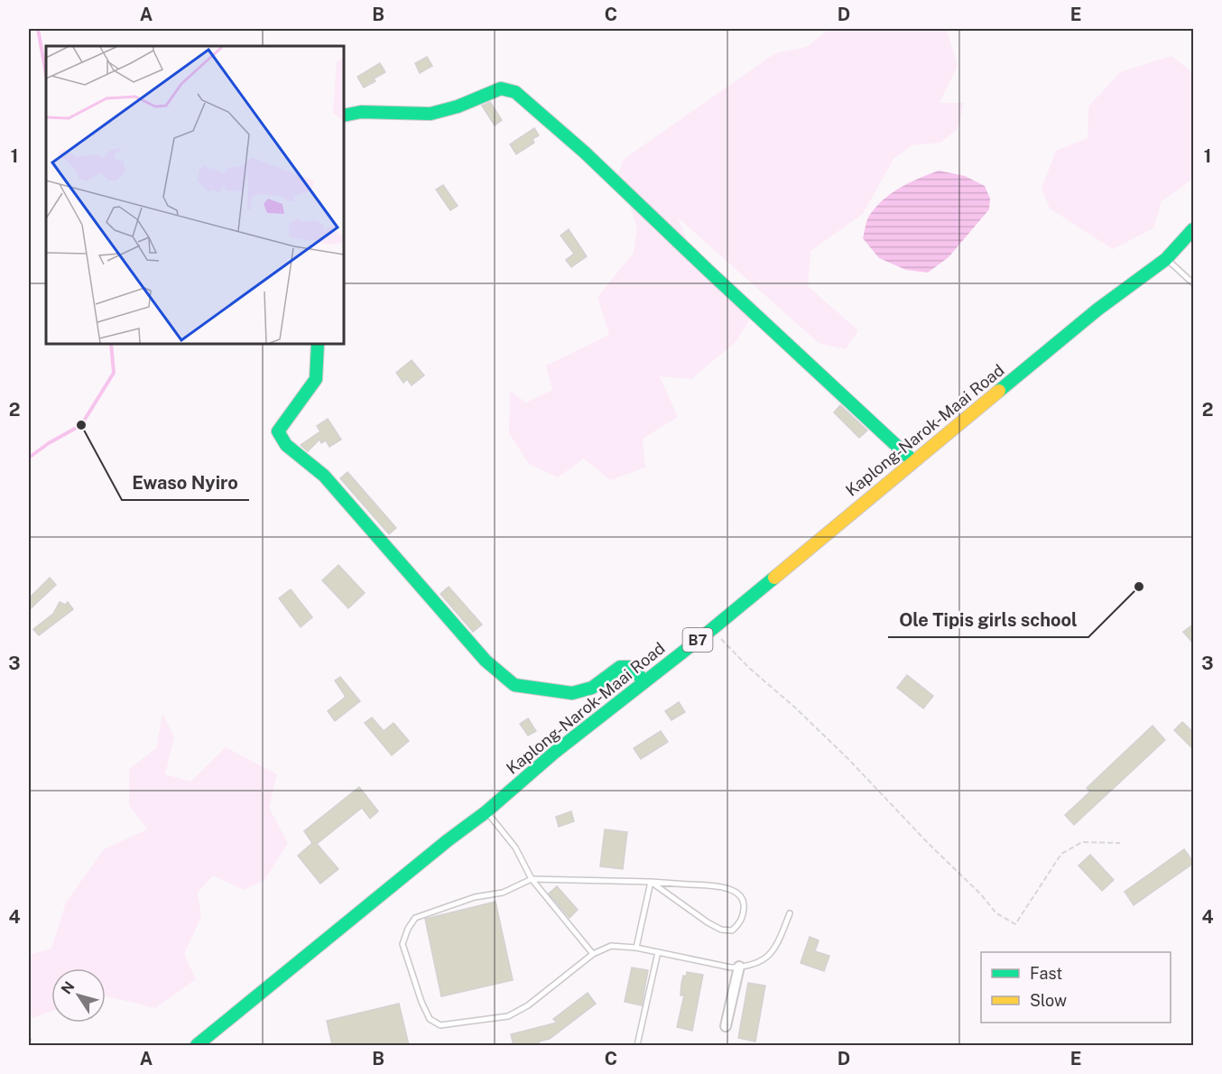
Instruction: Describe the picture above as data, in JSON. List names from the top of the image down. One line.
{"streets":{"main road":["Kaplong-Narok-Maai Road","B7"]},"places":["Ewaso Nyiro","Ole Tipis girls school"],"legend":["Fast","Slow"],"north":"top left","grid":{"columns":["A","B","C","D","E"],"rows":["1","2","3","4"]}}
